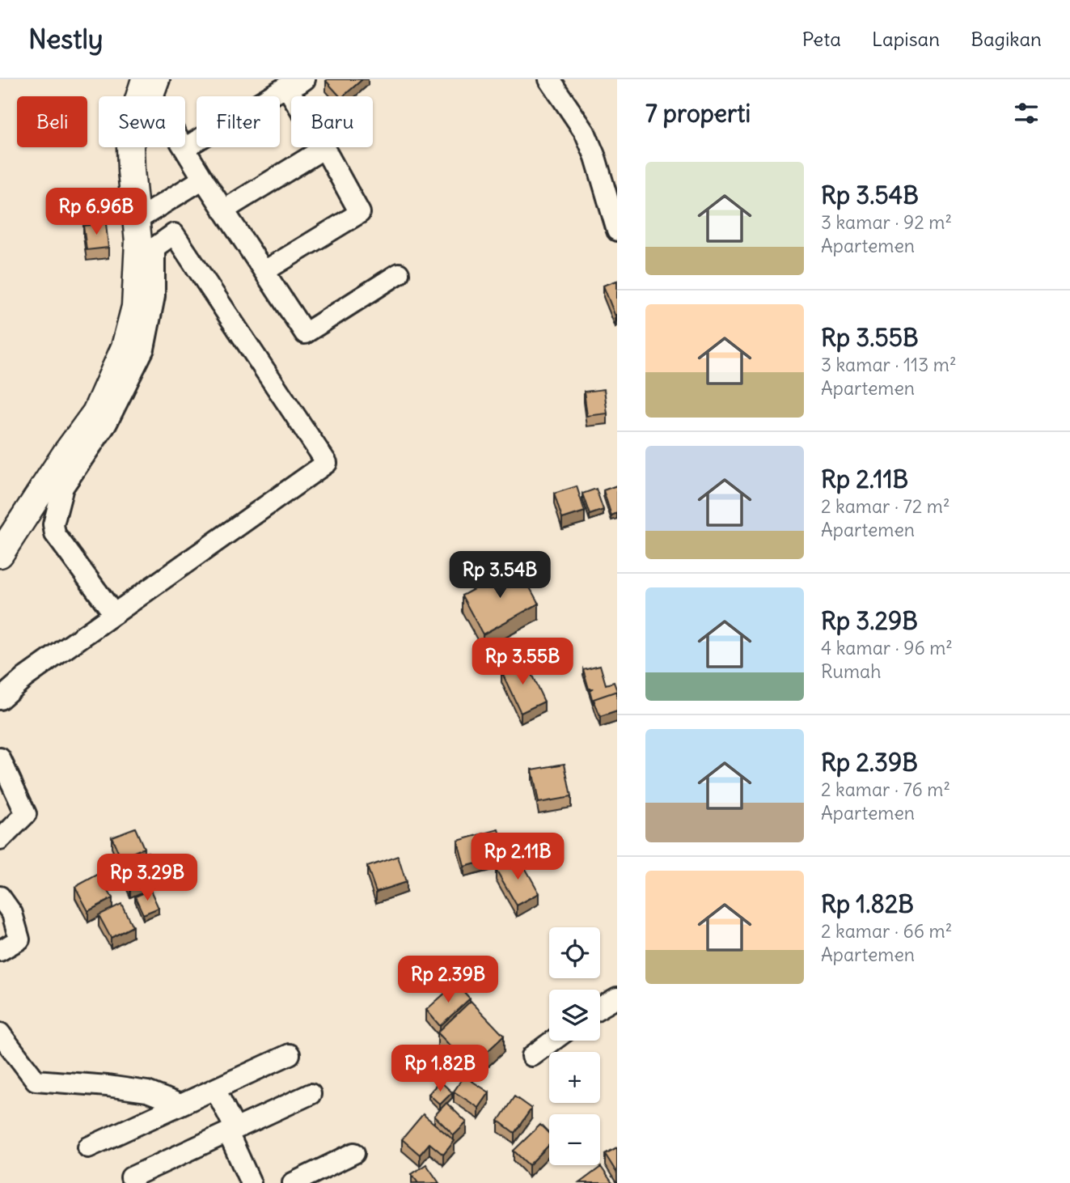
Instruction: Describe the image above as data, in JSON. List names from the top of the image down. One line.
{"page":{"header":"Nestly","nav":["Peta","Lapisan","Bagikan"],"heading":"7 properti","chip":["Beli","Sewa","Filter","Baru"],"list":[{"name":"Rp 3.54B","note":"3 kamar · 92 m² · Apartemen"},{"name":"Rp 3.55B","note":"3 kamar · 113 m² · Apartemen"},{"name":"Rp 2.11B","note":"2 kamar · 72 m² · Apartemen"},{"name":"Rp 3.29B","note":"4 kamar · 96 m² · Rumah"},{"name":"Rp 2.39B","note":"2 kamar · 76 m² · Apartemen"},{"name":"Rp 1.82B","note":"2 kamar · 66 m² · Apartemen"}],"price":["Rp 6.96B","Rp 3.54B","Rp 3.55B","Rp 2.11B","Rp 3.29B","Rp 2.39B","Rp 1.82B"],"map_buttons":["+","−"]}}
